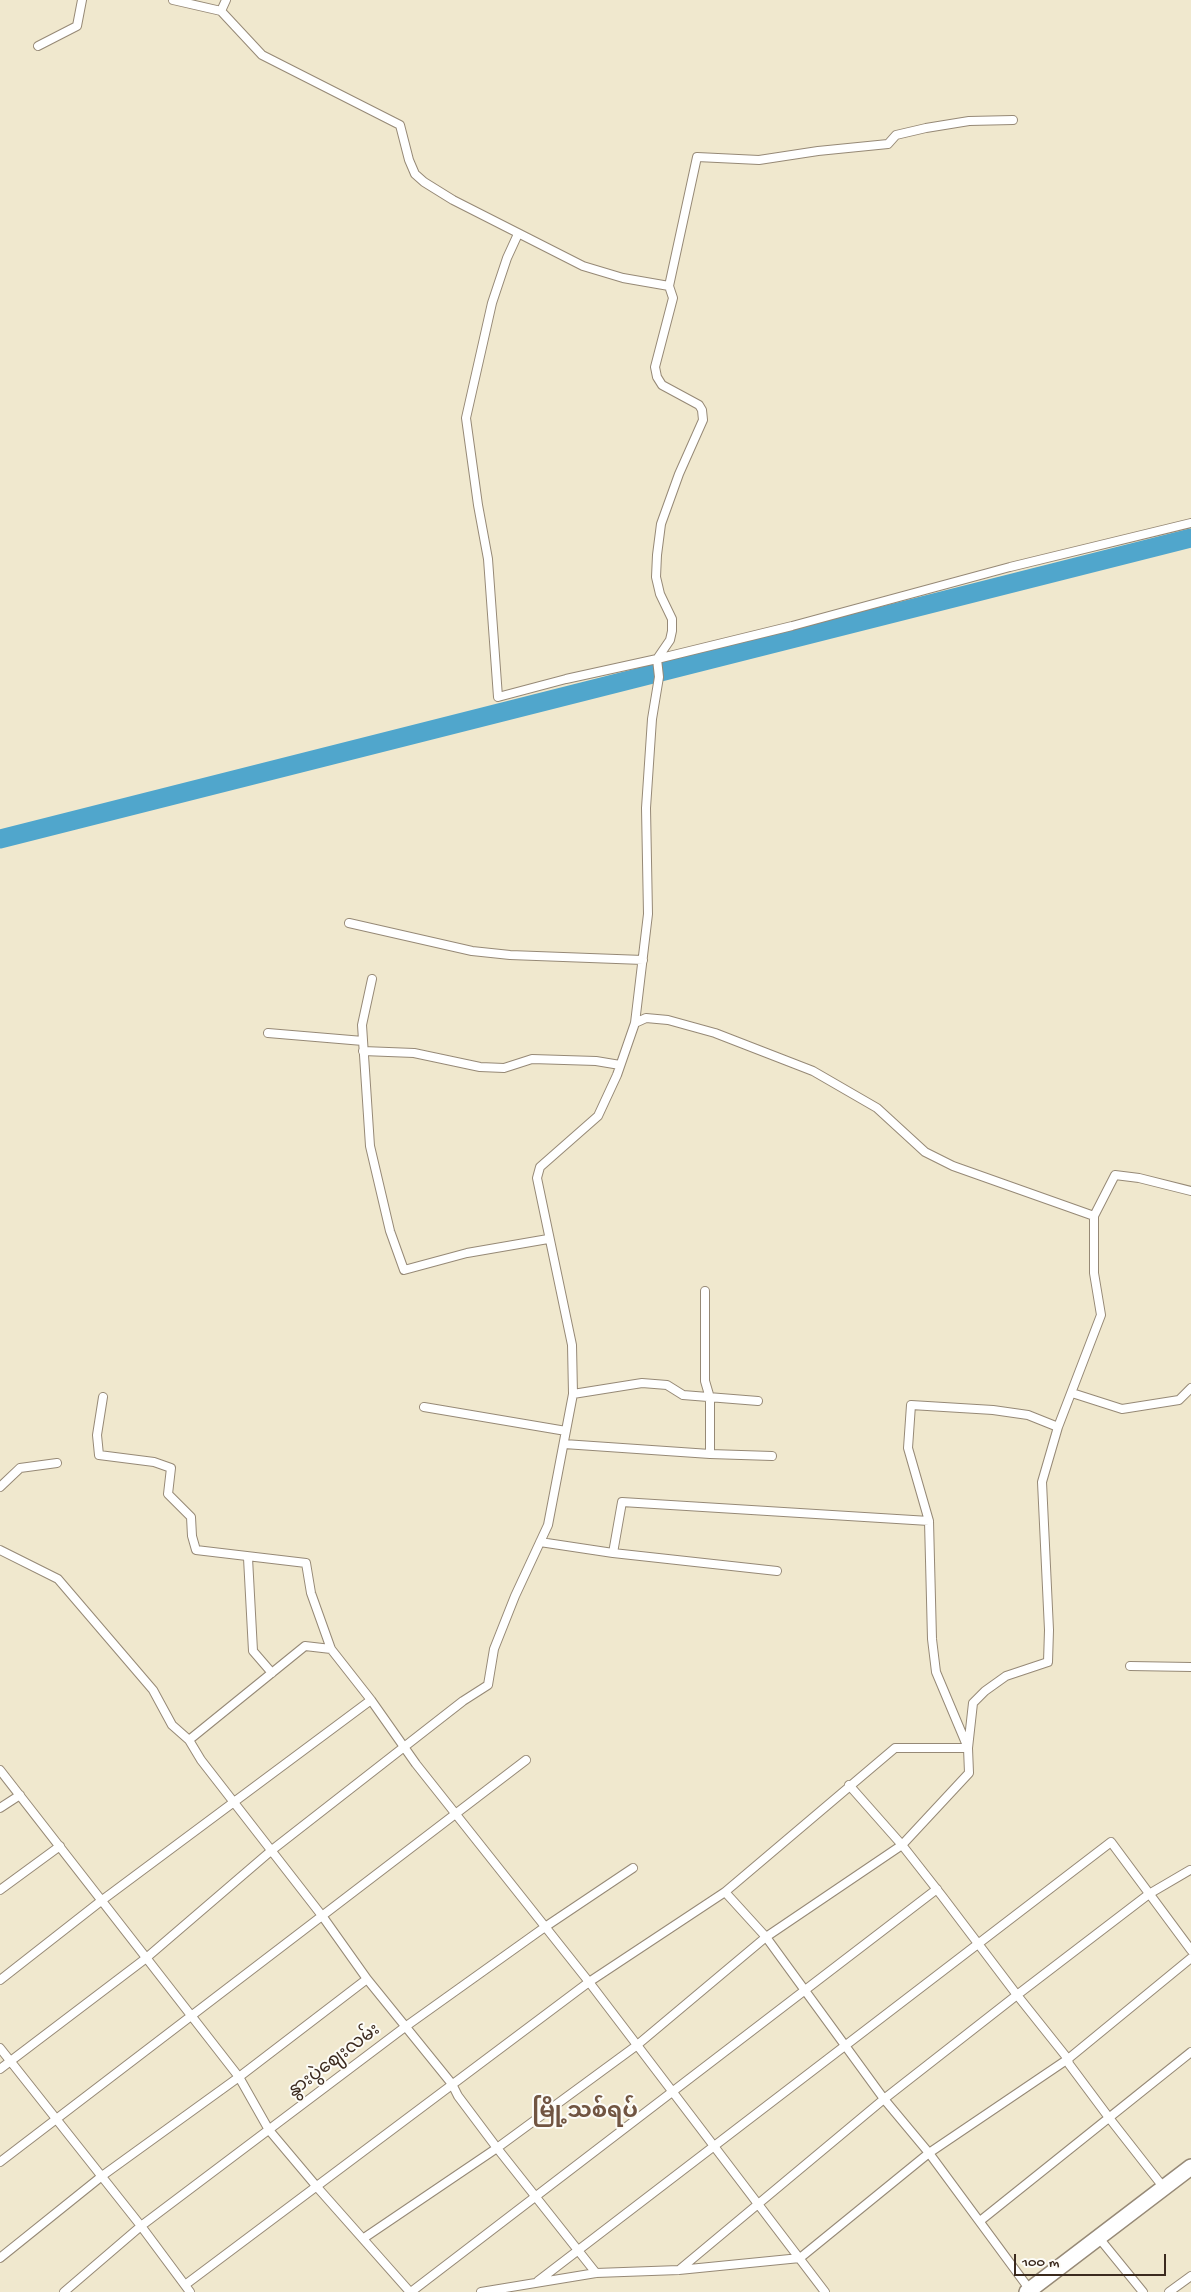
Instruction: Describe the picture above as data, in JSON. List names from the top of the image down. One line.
{"streets":{"street":["နွားပွဲဈေးလမ်း"]},"districts":["မြို့သစ်ရပ်"],"scale_bar":"100 m"}
